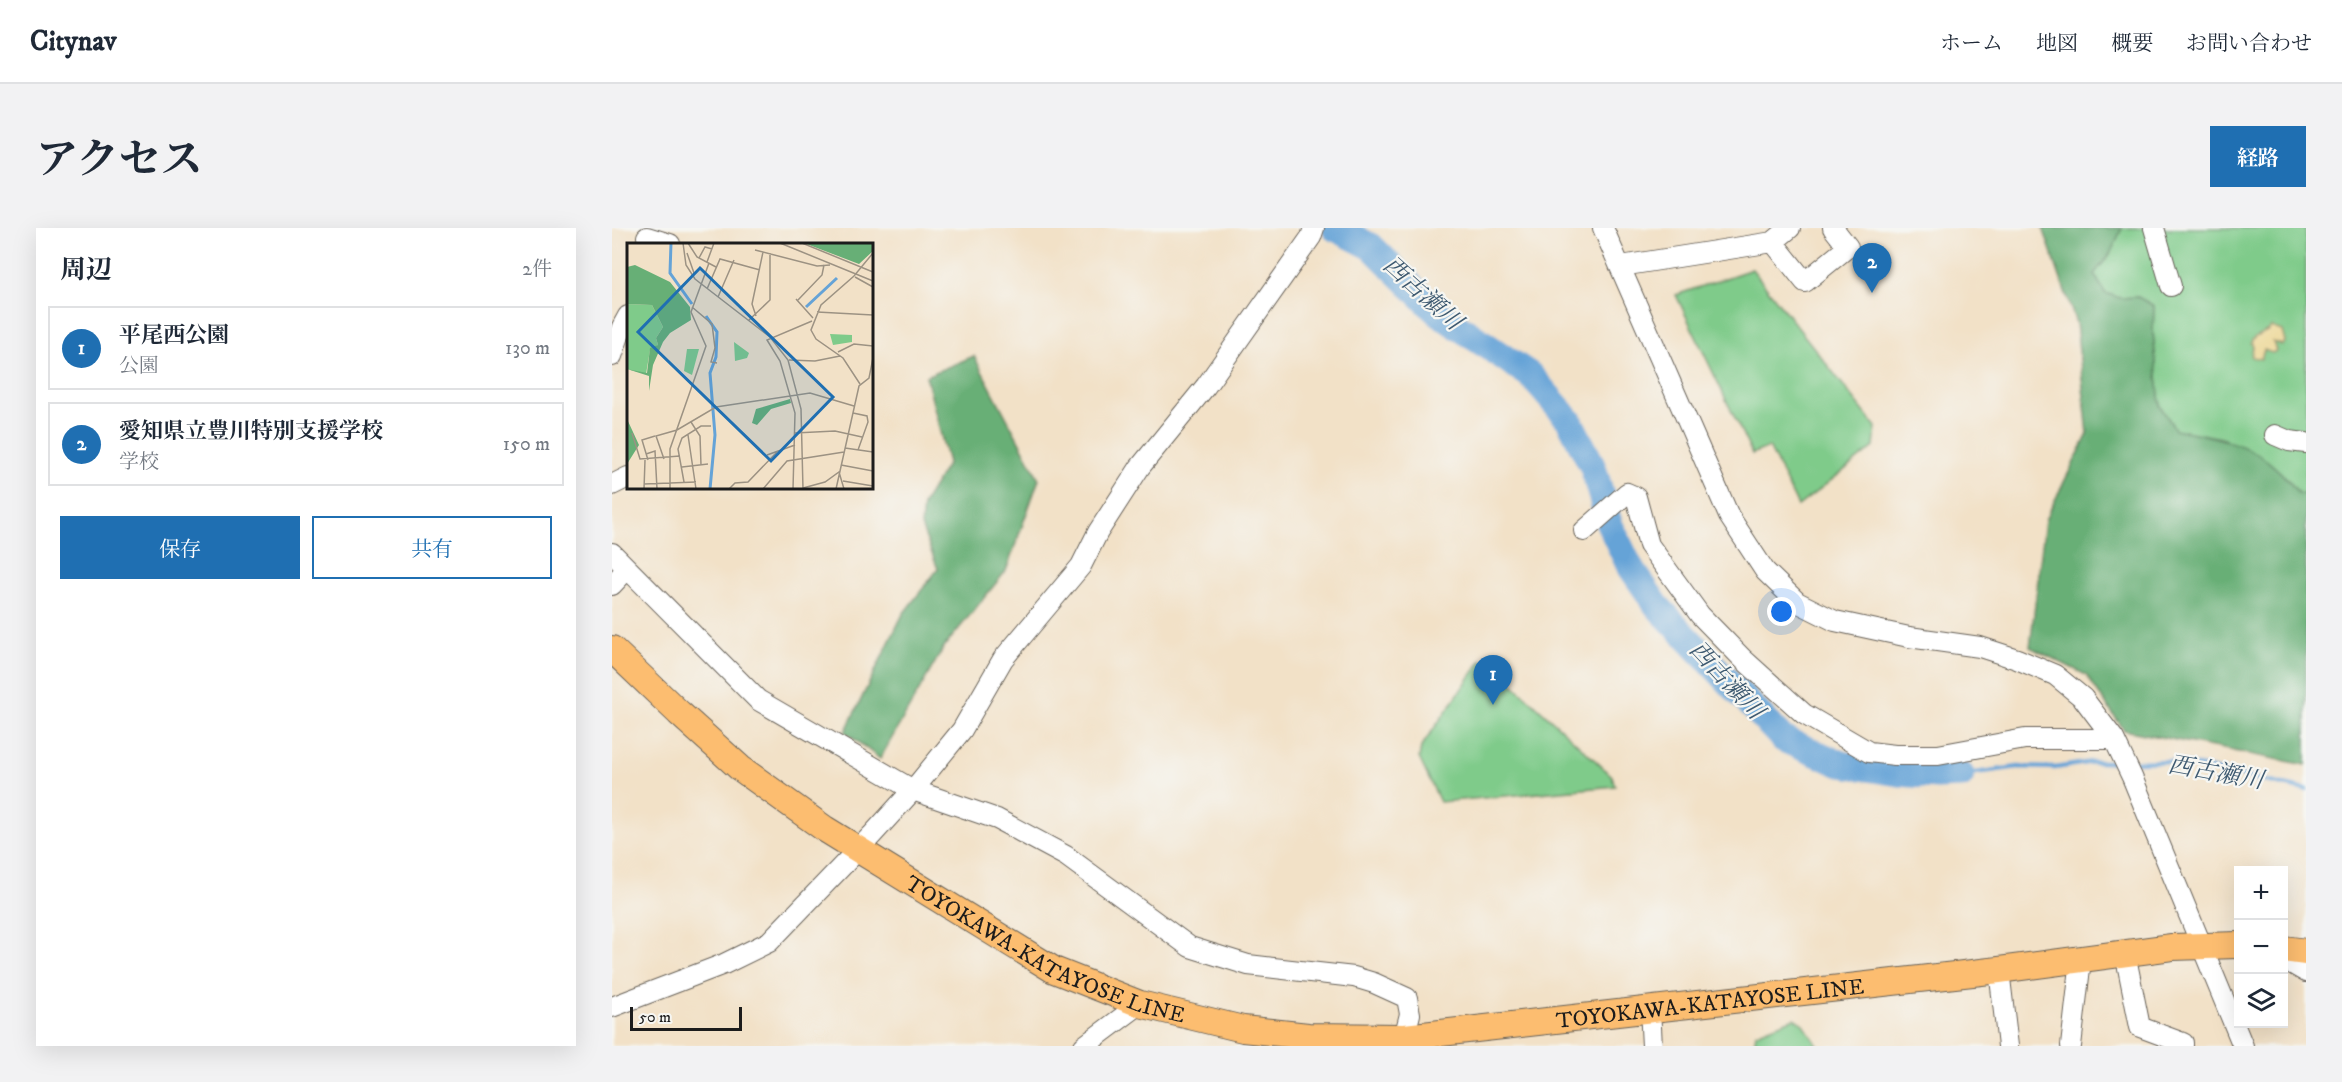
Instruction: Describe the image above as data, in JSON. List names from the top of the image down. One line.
{"streets":{"main road":["TOYOKAWA-KATAYOSE LINE"]},"water":["西古瀬川"],"scale_bar":"50 m","page":{"header":"Citynav","nav":["ホーム","地図","概要","お問い合わせ"],"title":"アクセス","buttons":["経路",["保存","共有"]],"heading":["周辺","2件"],"pins":["2","1"],"list":[{"mark":"1","name":"平尾西公園","note":"公園","value":"130 m"},{"mark":"2","name":"愛知県立豊川特別支援学校","note":"学校","value":"150 m"}],"map_buttons":["+","−"],"scale":"50 m"}}
